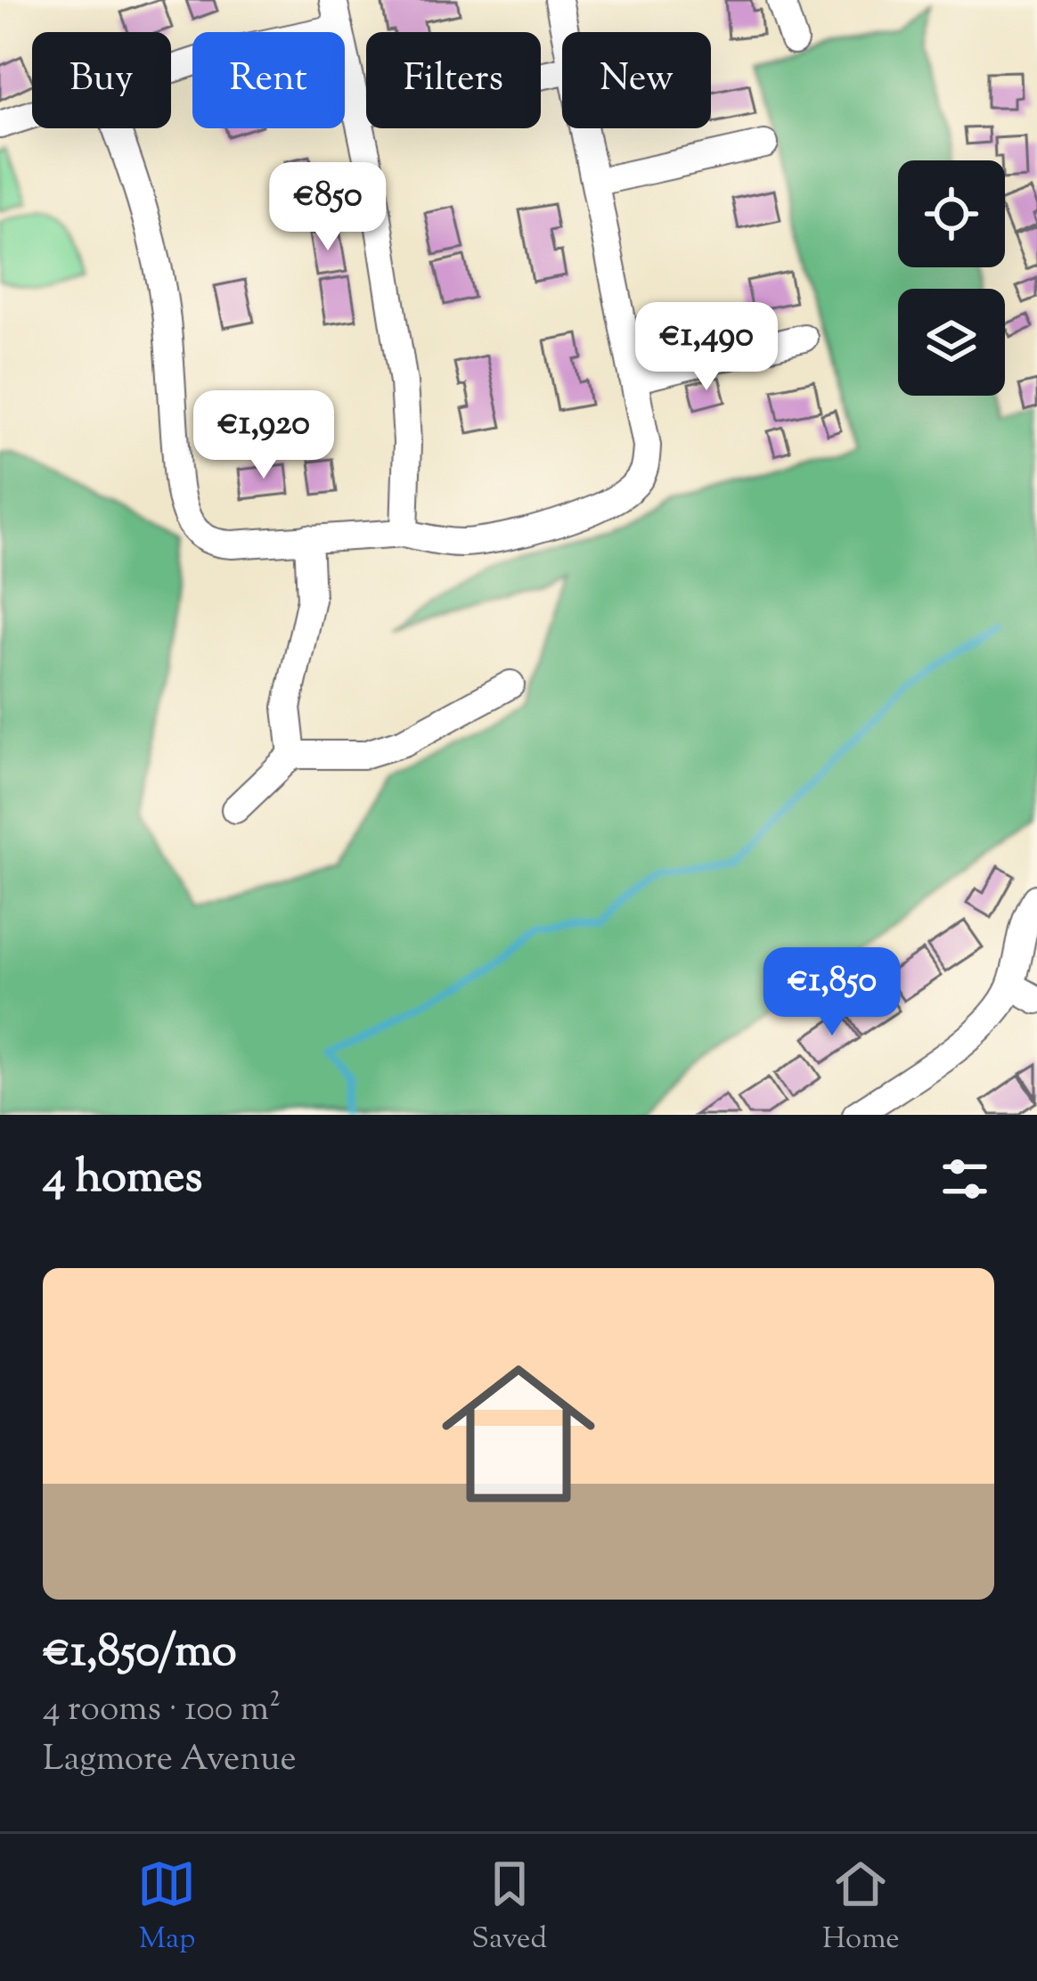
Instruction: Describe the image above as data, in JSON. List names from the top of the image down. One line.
{"page":{"chip":["Buy","Rent","Filters","New"],"price":["€850","€1,490","€1,920","€1,850"],"heading":"4 homes","list":[{"name":"€1,850/mo","note":"4 rooms · 100 m² · Lagmore Avenue"}],"tabs":["Map","Saved","Home"]}}
